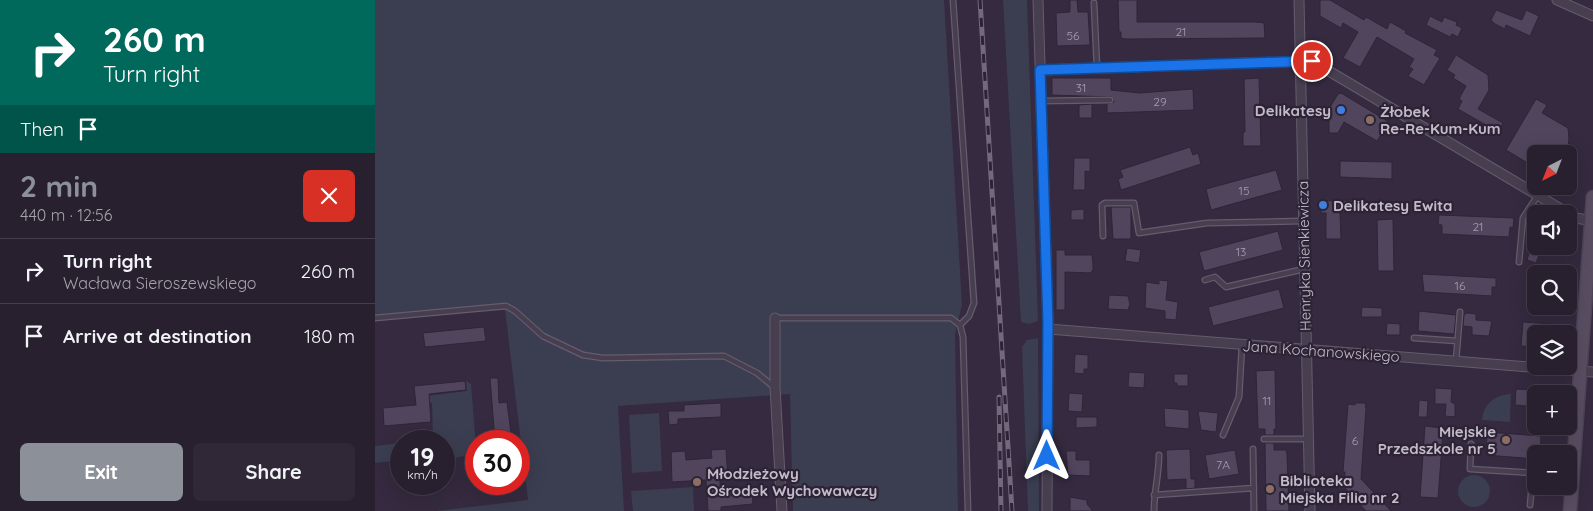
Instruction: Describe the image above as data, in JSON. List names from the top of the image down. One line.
{"streets":{"street":["Henryka Sienkiewicza","Jana Kochanowskiego"]},"crossings":[["Henryka Sienkiewicza","Jana Kochanowskiego"]],"places":["Delikatesy","Żłobek Re-Re-Kum-Kum","Delikatesy Ewita","Miejskie Przedszkole nr 5","Młodzieżowy Ośrodek Wychowawczy","Biblioteka Miejska Filia nr 2"],"house_numbers":["21","56","31","29","15","21","13","16","11","6","7A"],"north":"bottom left","page":{"turn":["260 m","Turn right"],"then":"Then","map_buttons":["+","−"],"heading":["2 min","440 m · 12:56"],"list":[{"name":"Turn right","note":"Wacława Sieroszewskiego","value":"260 m"},{"name":"Arrive at destination","value":"180 m"}],"speed":"19 km/h","limit":"30","buttons":["Exit","Share"]}}
